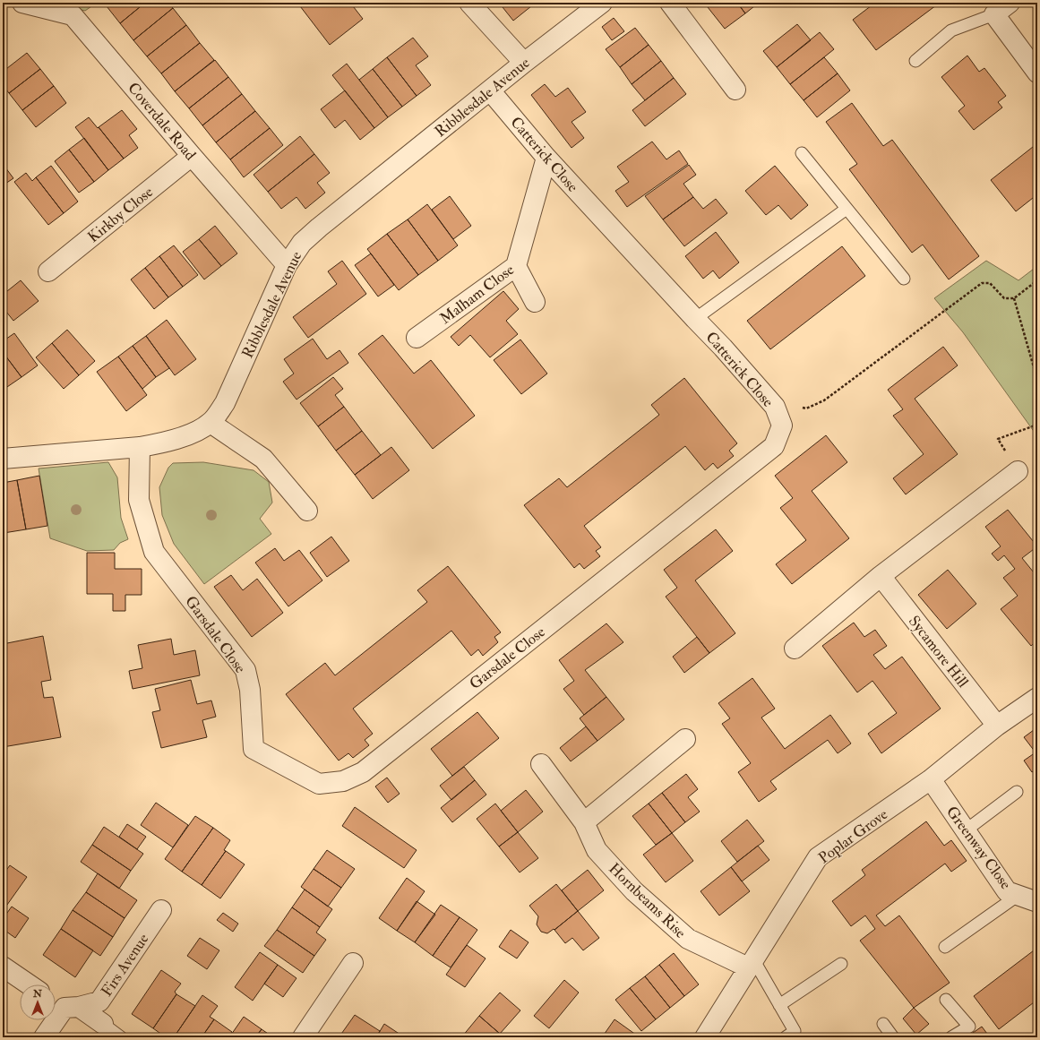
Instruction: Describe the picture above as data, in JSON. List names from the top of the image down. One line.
{"streets":{"street":["Ribblesdale Avenue","Coverdale Road","Catterick Close","Kirkby Close","Malham Close","Garsdale Close","Sycamore Hill","Poplar Grove","Greenway Close","Hornbeams Rise","Firs Avenue"]},"crossings":[["Ribblesdale Avenue","Coverdale Road"],["Ribblesdale Avenue","Catterick Close"],["Ribblesdale Avenue","Garsdale Close"],["Coverdale Road","Kirkby Close"],["Catterick Close","Malham Close"],["Catterick Close","Garsdale Close"],["Sycamore Hill","Poplar Grove"],["Poplar Grove","Greenway Close"],["Poplar Grove","Hornbeams Rise"]],"north":"top"}
